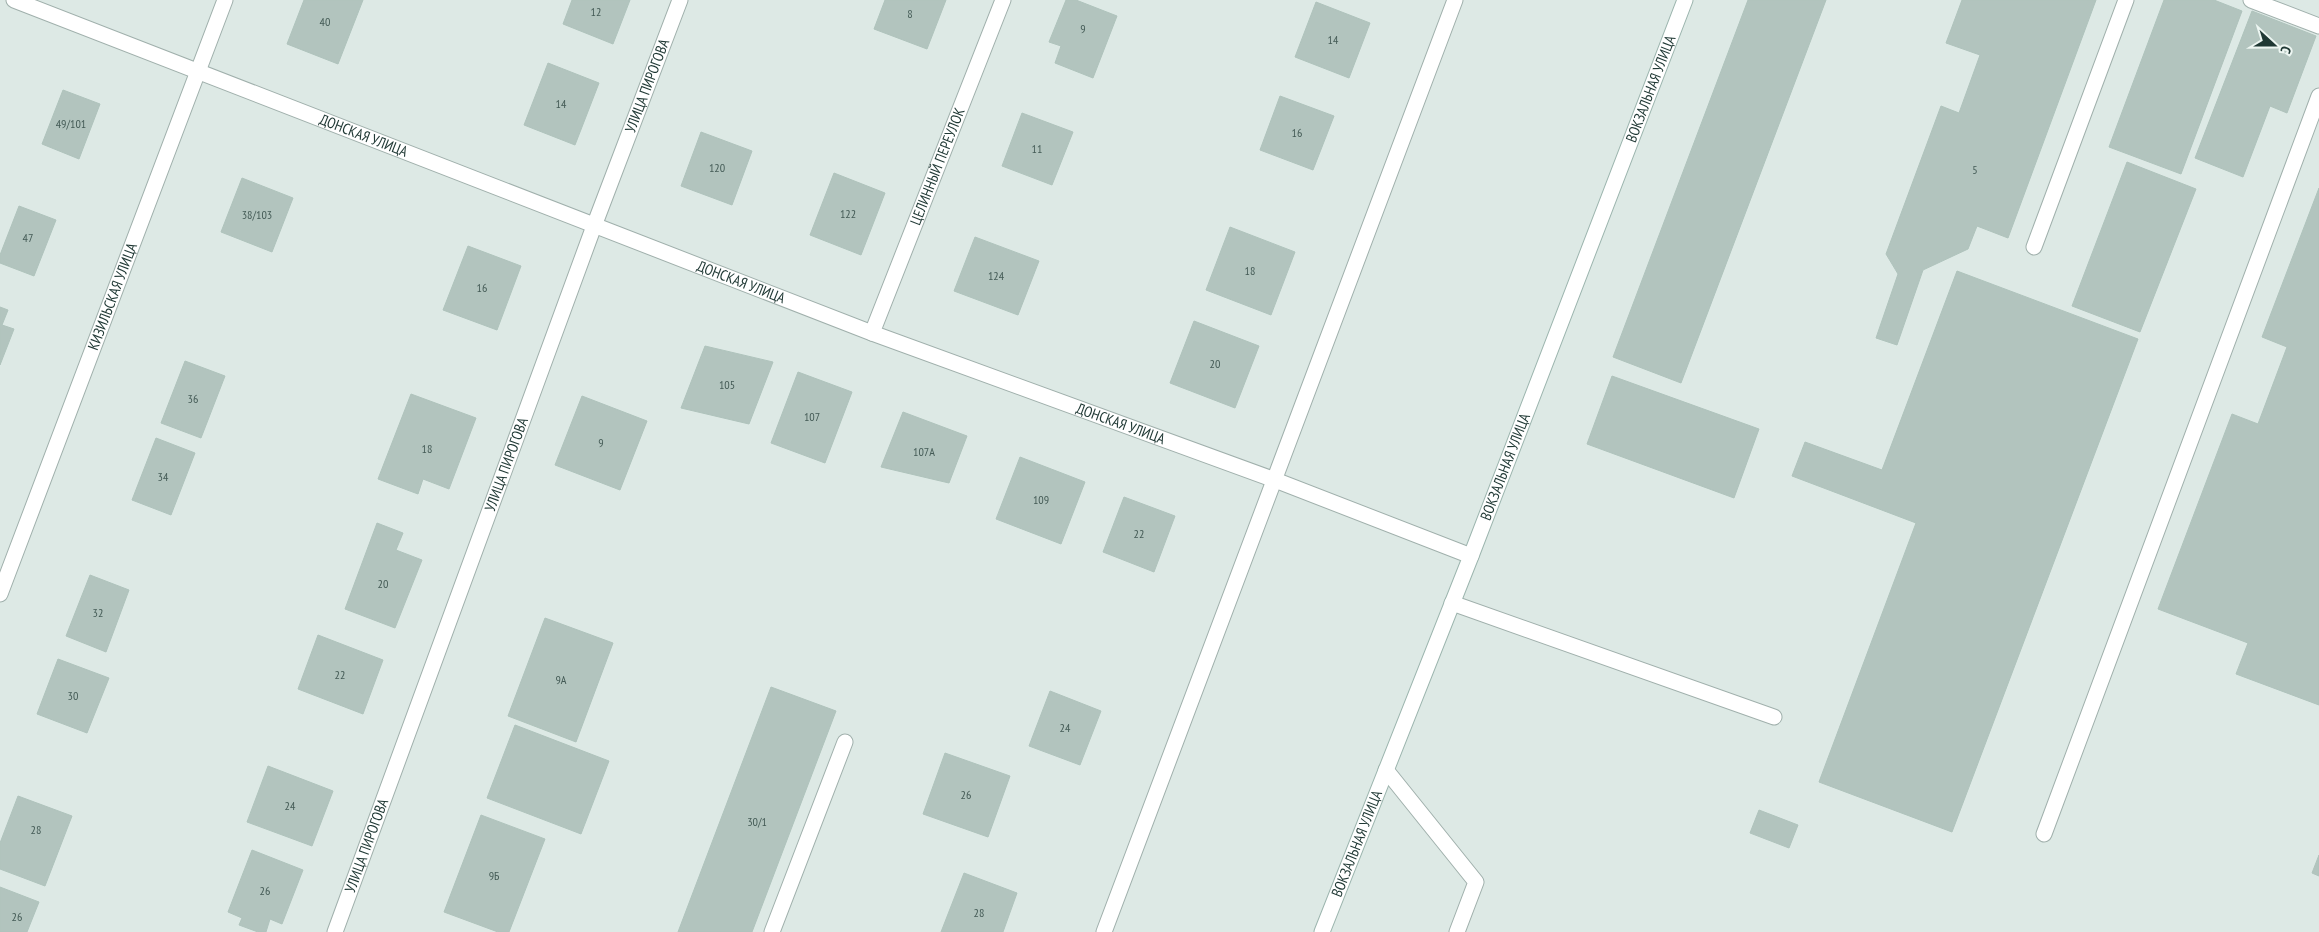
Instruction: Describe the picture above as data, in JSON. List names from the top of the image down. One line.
{"streets":{"street":["УЛИЦА ПИРОГОВА","ВОКЗАЛЬНАЯ УЛИЦА","ДОНСКАЯ УЛИЦА","ЦЕЛИННЫЙ ПЕРЕУЛОК","КИЗИЛЬСКАЯ УЛИЦА"]},"crossings":[["УЛИЦА ПИРОГОВА","ДОНСКАЯ УЛИЦА"],["ВОКЗАЛЬНАЯ УЛИЦА","ДОНСКАЯ УЛИЦА"],["ДОНСКАЯ УЛИЦА","ЦЕЛИННЫЙ ПЕРЕУЛОК"],["ДОНСКАЯ УЛИЦА","КИЗИЛЬСКАЯ УЛИЦА"]],"house_numbers":["12","8","40","9","14","14","49/101","16","11","120","5","122","38/103","47","18","124","16","20","105","36","107","9","18","107А","34","109","22","20","32","22","9А","30","24","26","24","30/1","28","9Б","26","28","26"],"north":"right"}
